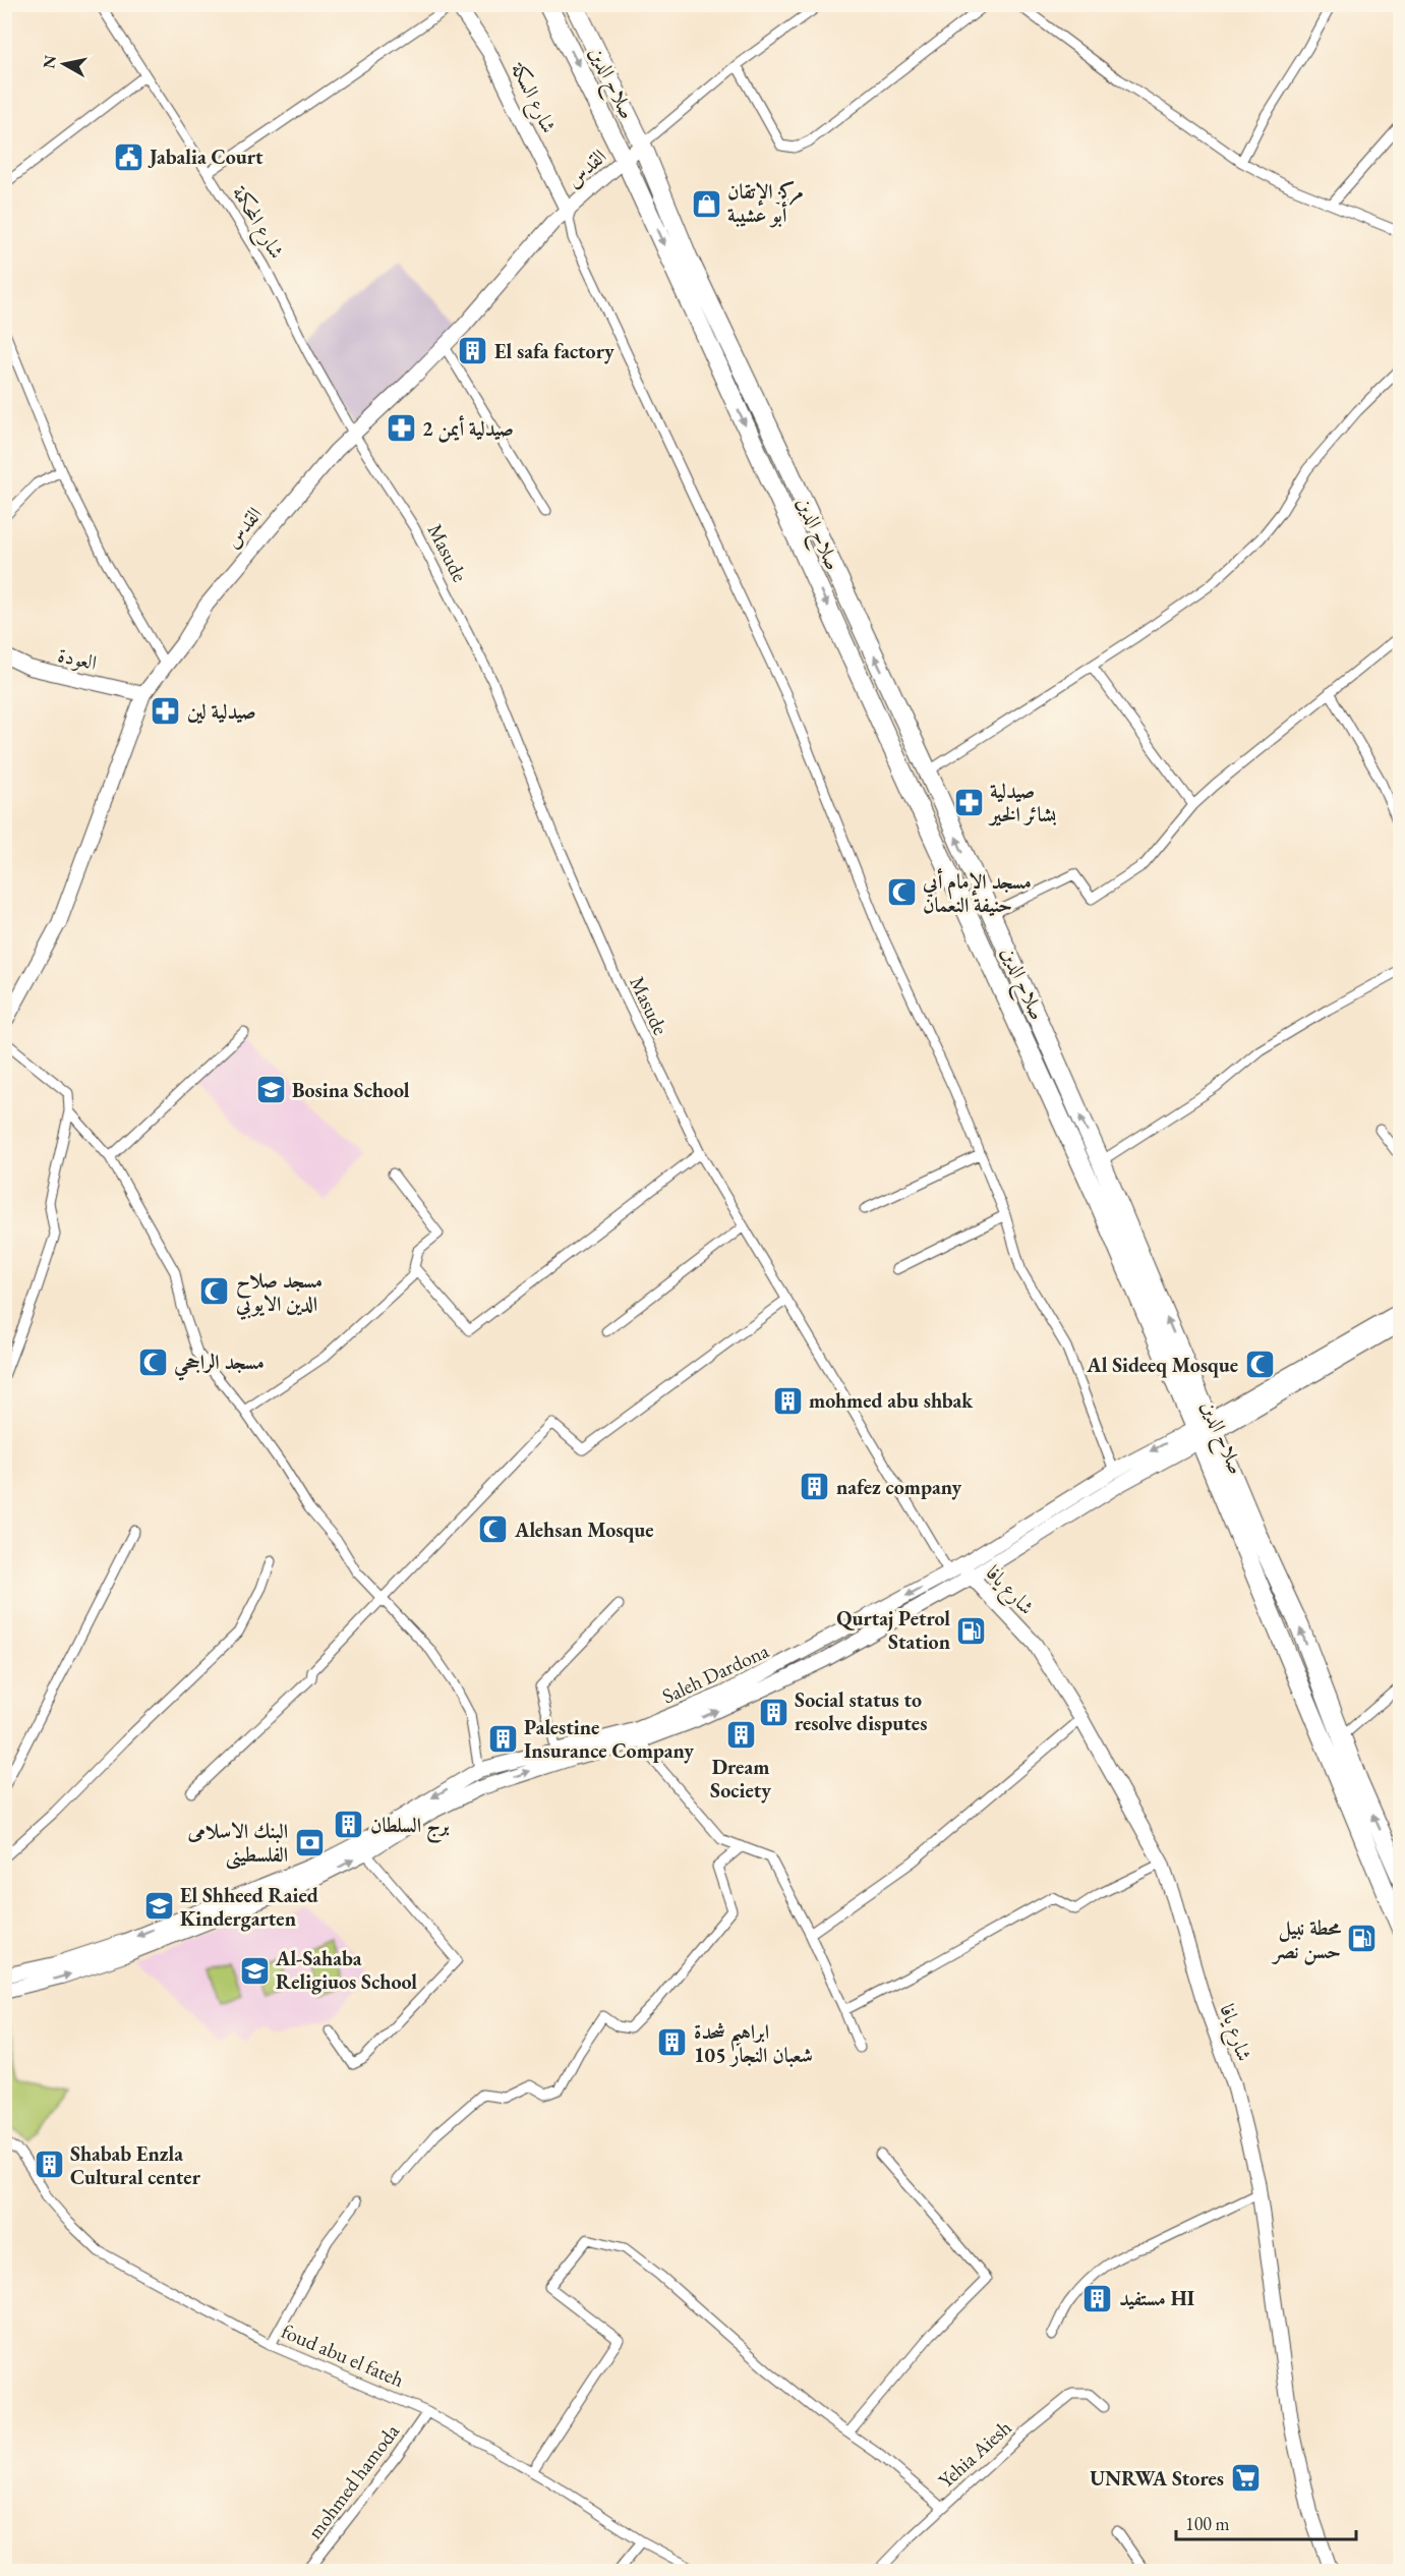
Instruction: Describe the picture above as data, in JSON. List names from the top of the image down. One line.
{"streets":{"highway":["صلاح الدين"],"street":["شارع السكة","القدس","شارع المحكمة","Masude","العودة","شارع يافا","Saleh Dardona","foud abu el fateh","Yehia Aiesh","mohmed hamoda"]},"crossings":[["صلاح الدين","القدس"],["صلاح الدين","Saleh Dardona"],["شارع السكة","القدس"],["القدس","شارع المحكمة"],["القدس","Masude"],["القدس","العودة"],["شارع المحكمة","Masude"],["Masude","Saleh Dardona"],["شارع يافا","Saleh Dardona"],["foud abu el fateh","mohmed hamoda"]],"places":{"public building":["Jabalia Court"],"shop":["مركز الإتقان أبو عشيبة"],"building":["El safa factory","mohmed abu shbak","nafez company","Social status to resolve disputes","Dream Society","Palestine Insurance Company","برج السلطان","ابراهيم شحدة شعبان النجار 105","Shabab Enzla Cultural center","مستفيد HI"],"pharmacy":["صيدلية أيمن 2","صيدلية لين","صيدلية بشائر الخير"],"mosque":["مسجد الإمام أبي حنيفة النعمان","مسجد صلاح الدين الايوبي","مسجد الراجحي","Al Sideeq Mosque","Alehsan Mosque"],"school or university":["Bosina School","El Shheed Raied Kindergarten","Al-Sahaba Religiuos School"],"fuel station":["Qurtaj Petrol Station","محطة نبيل حسن نصر"],"bank":["البنك الاسلامى الفلسطينى"],"supermarket":["UNRWA Stores"]},"scale_bar":"100 m","north":"left"}
